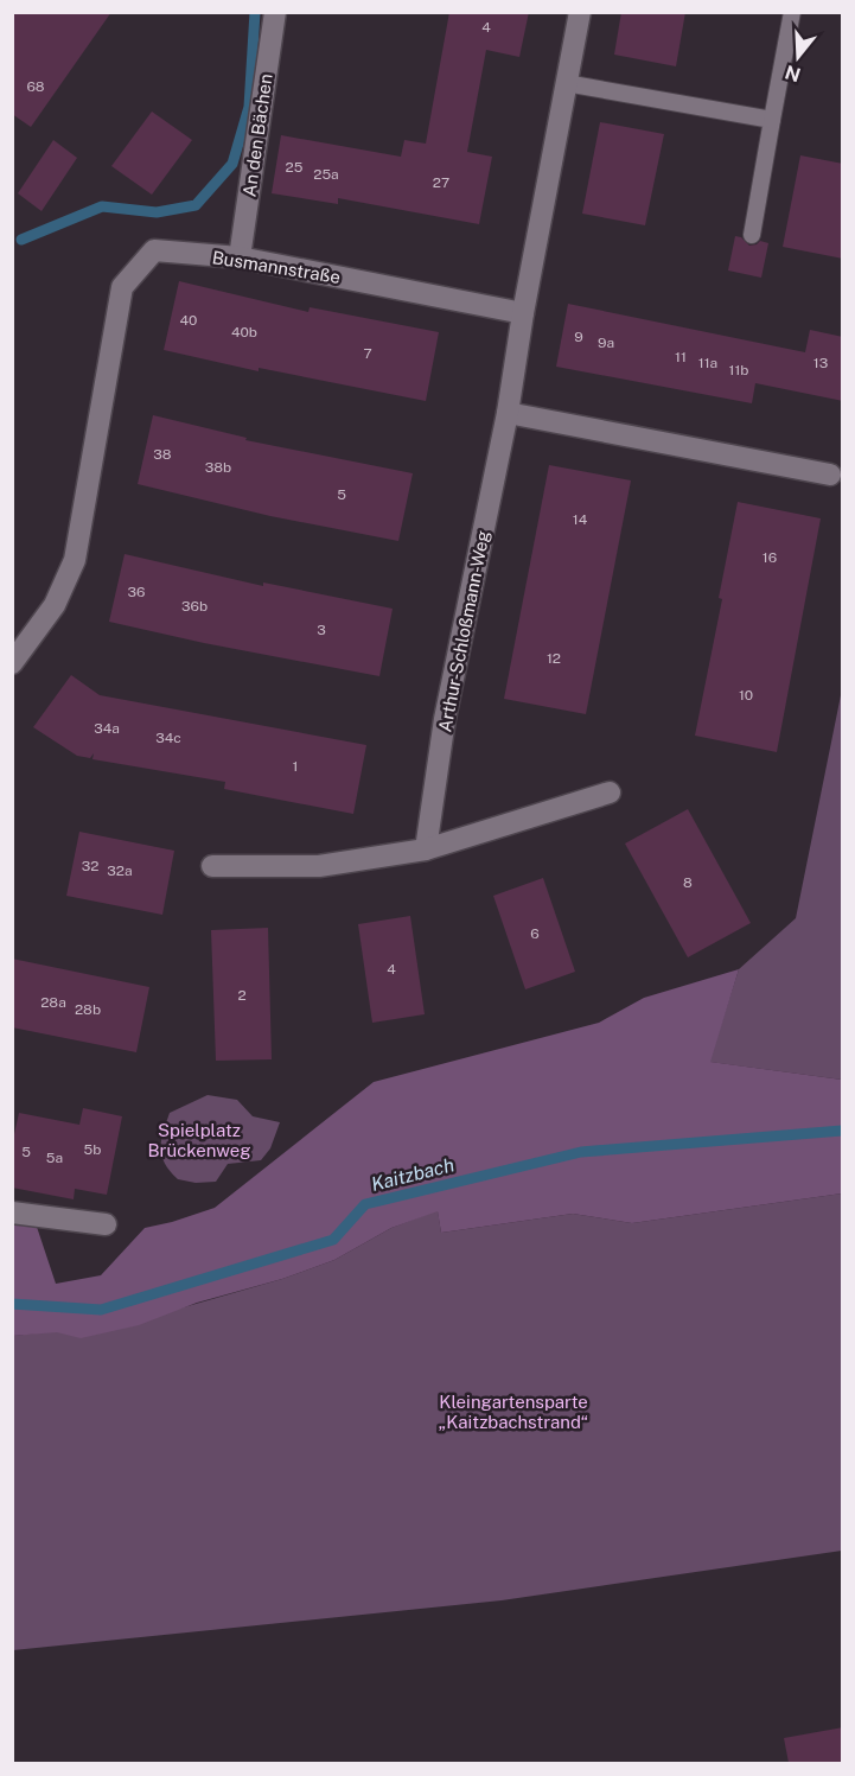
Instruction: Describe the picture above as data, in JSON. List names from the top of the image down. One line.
{"streets":{"street":["An den Bächen","Busmannstraße","Arthur-Schloßmann-Weg"]},"crossings":[["An den Bächen","Busmannstraße"],["Busmannstraße","Arthur-Schloßmann-Weg"]],"water":["Kaitzbach"],"parks":["Spielplatz Brückenweg","Kleingartensparte „Kaitzbachstrand“"],"house_numbers":["4","68","25","25a","27","40","40b","9","9a","7","11","11a","13","11b","38","38b","5","14","16","36","36b","3","12","10","34a","34c","1","32","32a","8","6","4","2","28a","28b","5b","5","5a"],"north":"bottom"}
